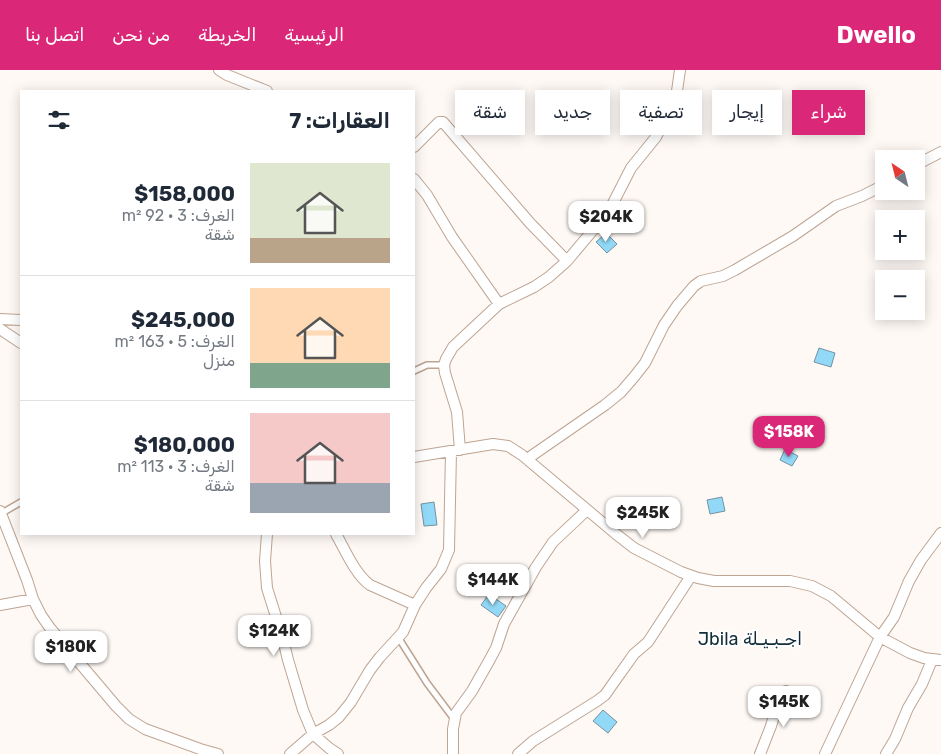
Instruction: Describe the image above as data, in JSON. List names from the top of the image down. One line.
{"districts":["Jbila اجـبـيـلة"],"north":"top left","page":{"header":"Dwello","nav":["الرئيسية","الخريطة","من نحن","اتصل بنا"],"chip":["شراء","إيجار","تصفية","جديد","شقة"],"heading":"العقارات: 7","map_buttons":["+","−"],"list":[{"name":"$158,000","note":"الغرف: 3 · 92 m² · شقة"},{"name":"$245,000","note":"الغرف: 5 · 163 m² · منزل"},{"name":"$180,000","note":"الغرف: 3 · 113 m² · شقة"}],"price":["$204K","$158K","$245K","$144K","$124K","$180K","$145K"]}}
